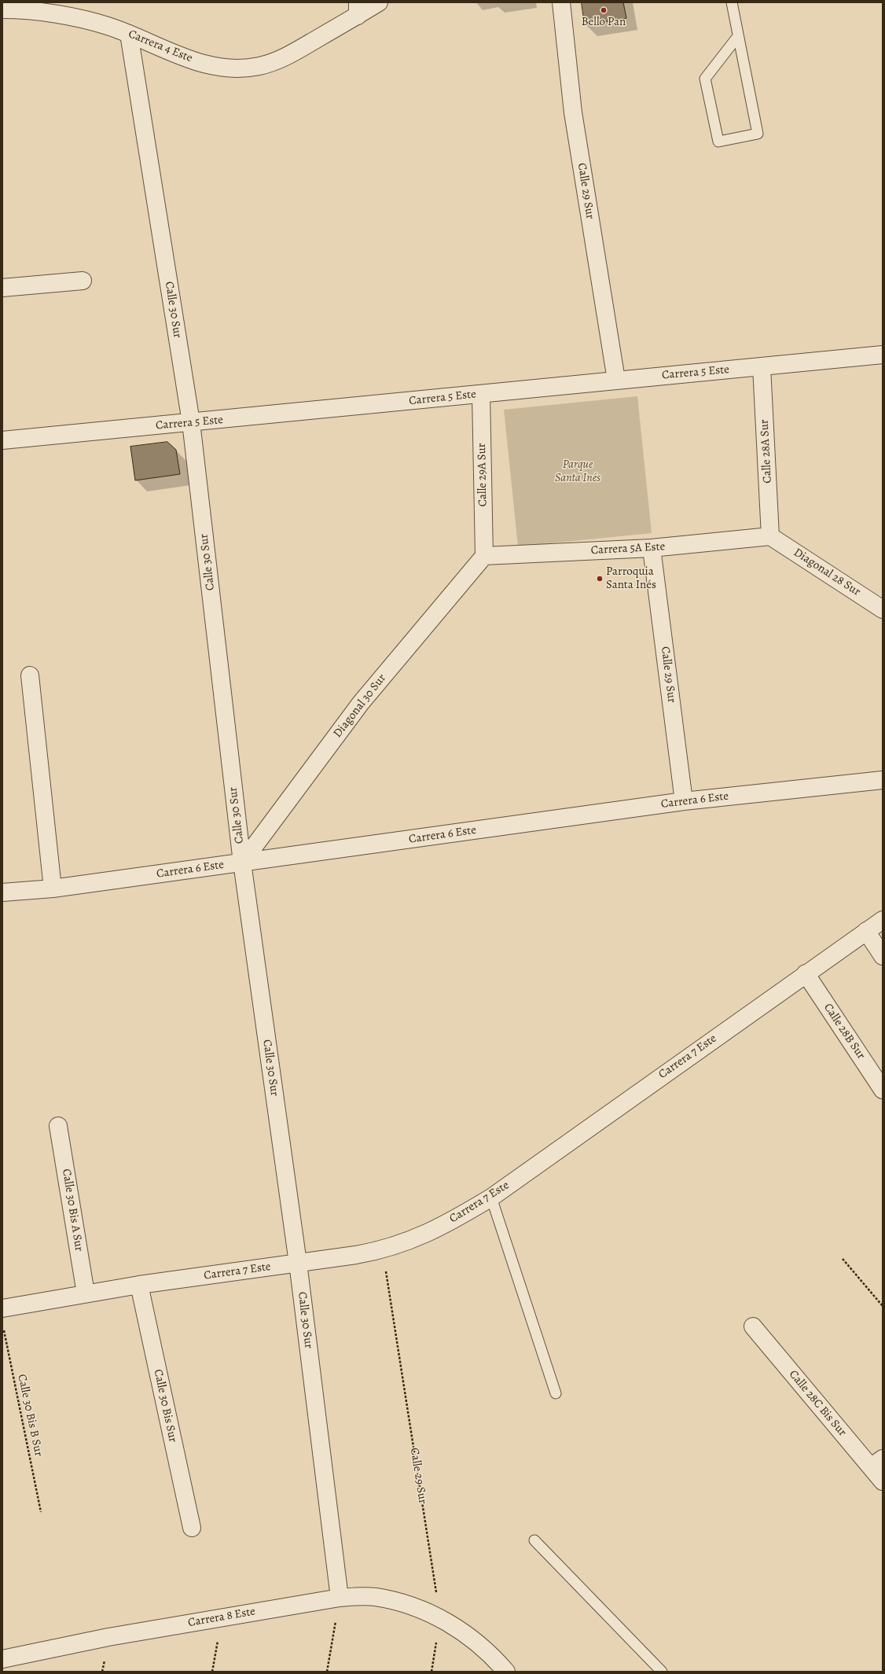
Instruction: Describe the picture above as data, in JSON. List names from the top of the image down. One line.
{"streets":{"street":["Carrera 4 Este","Calle 29 Sur","Calle 30 Sur","Carrera 5 Este","Calle 28A Sur","Calle 29A Sur","Carrera 5A Este","Diagonal 28 Sur","Diagonal 30 Sur","Carrera 6 Este","Calle 28B Sur","Carrera 7 Este","Calle 30 Bis A Sur","Calle 28C Bis Sur","Calle 30 Bis Sur","Carrera 8 Este"],"path":["Calle 30 Bis B Sur"]},"crossings":[["Carrera 4 Este","Calle 30 Sur"],["Calle 29 Sur","Carrera 5 Este"],["Calle 29 Sur","Carrera 5A Este"],["Calle 29 Sur","Carrera 6 Este"],["Calle 29 Sur","Carrera 7 Este"],["Calle 29 Sur","Carrera 8 Este"],["Calle 30 Sur","Carrera 5 Este"],["Calle 30 Sur","Diagonal 30 Sur"],["Calle 30 Sur","Carrera 6 Este"],["Calle 30 Sur","Carrera 7 Este"],["Calle 30 Sur","Carrera 8 Este"],["Carrera 5 Este","Calle 28A Sur"],["Carrera 5 Este","Calle 29A Sur"],["Calle 28A Sur","Carrera 5A Este"],["Calle 28A Sur","Diagonal 28 Sur"],["Calle 29A Sur","Carrera 5A Este"],["Calle 29A Sur","Diagonal 30 Sur"],["Carrera 5A Este","Diagonal 28 Sur"],["Carrera 5A Este","Diagonal 30 Sur"],["Diagonal 30 Sur","Carrera 6 Este"],["Calle 28B Sur","Carrera 7 Este"],["Carrera 7 Este","Calle 30 Bis A Sur"],["Carrera 7 Este","Calle 30 Bis Sur"]],"parks":["Parque Santa Inés"],"places":["Bello Pan","Parroquia Santa Inés"]}
